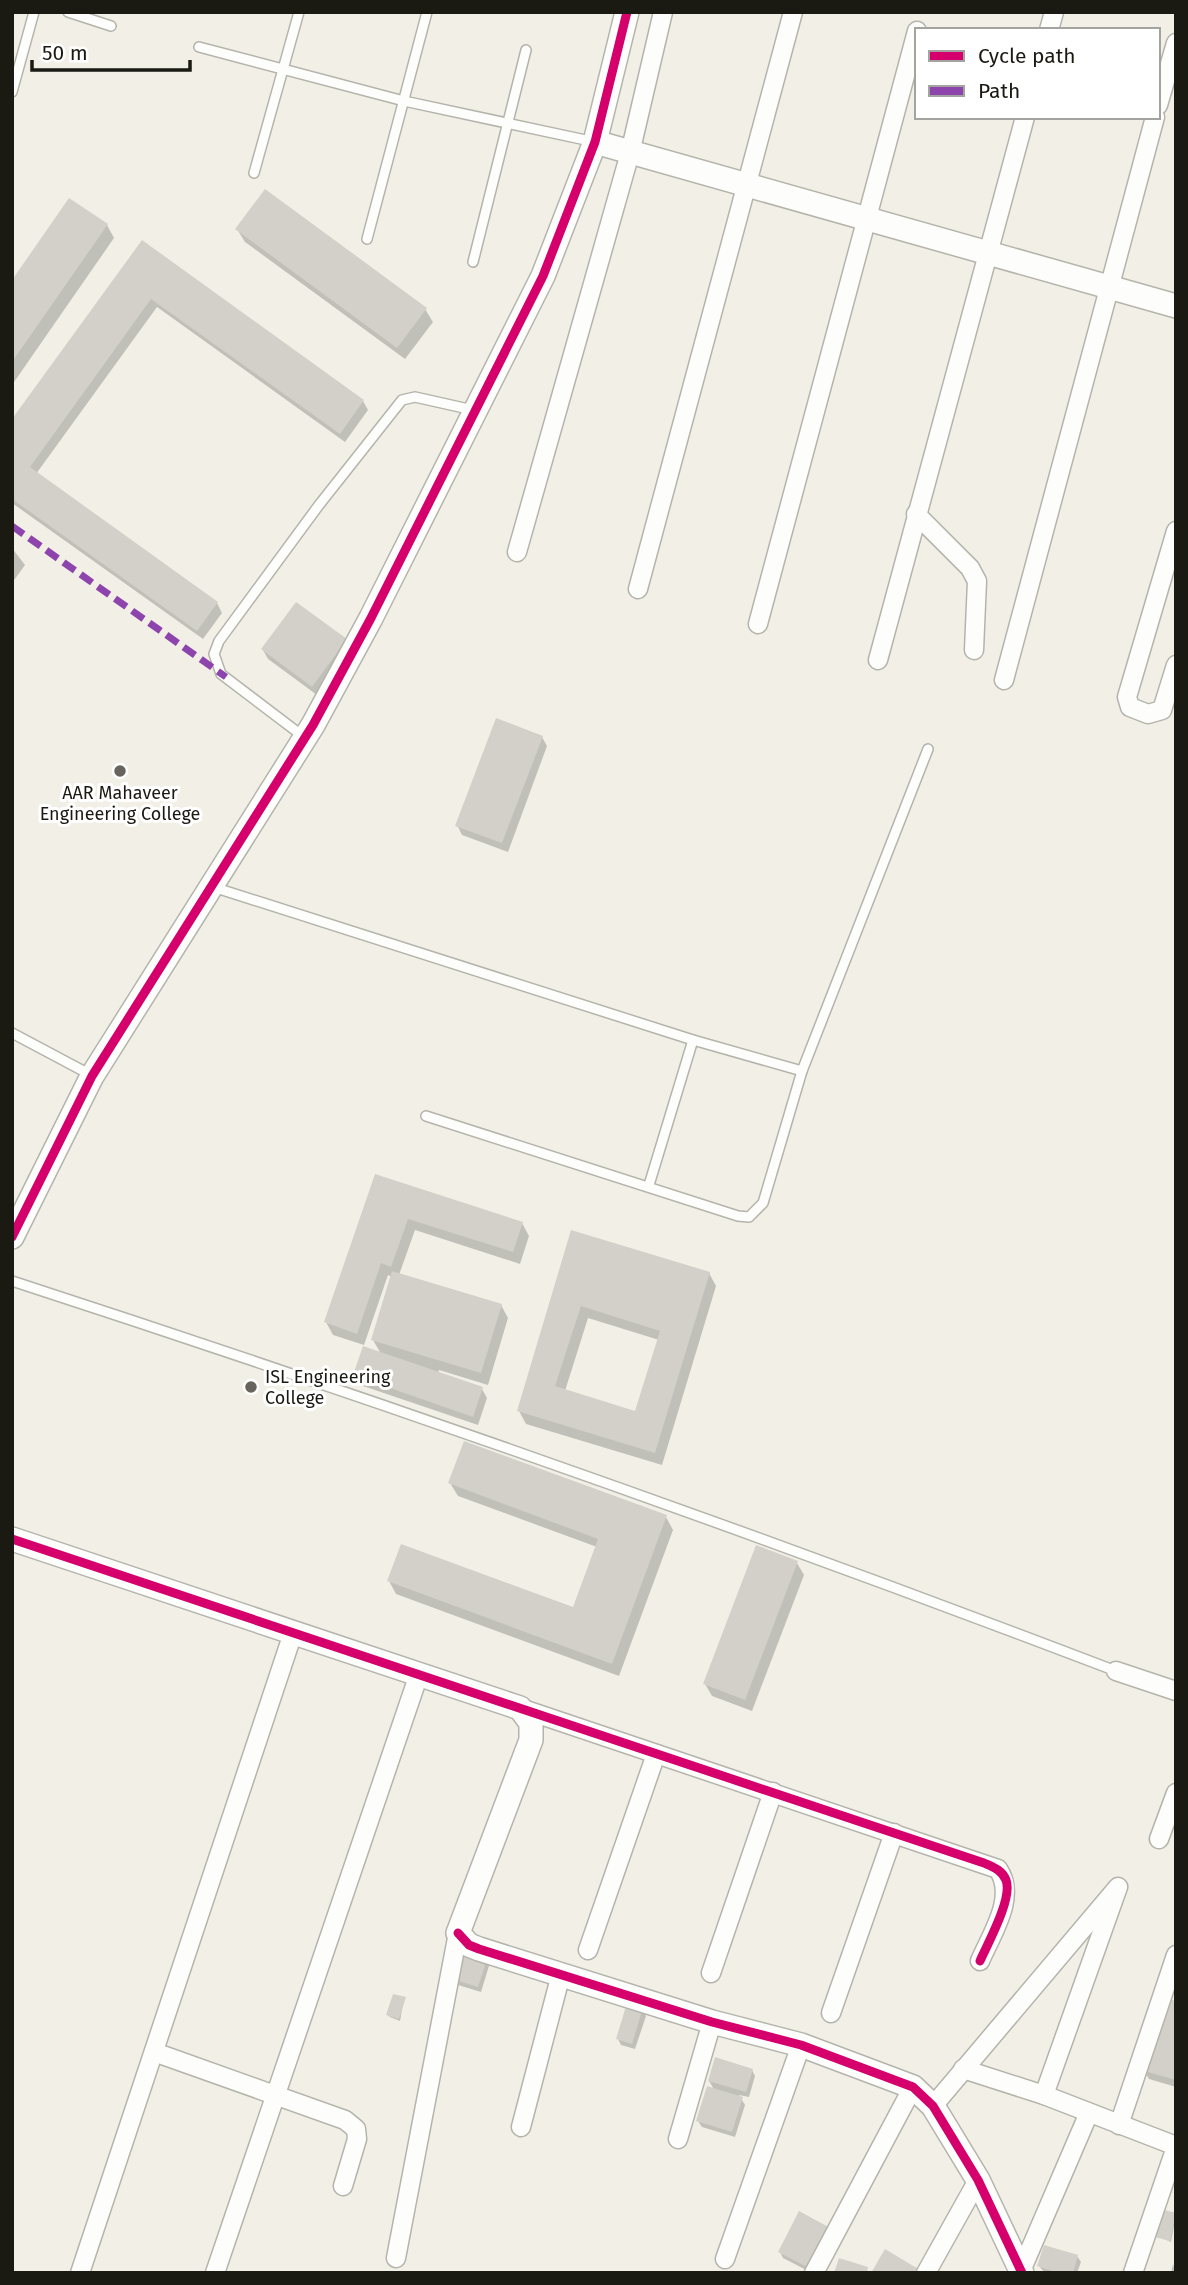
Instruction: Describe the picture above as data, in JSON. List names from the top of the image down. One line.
{"places":["AAR Mahaveer Engineering College","ISL Engineering College"],"legend":["Cycle path","Path"],"scale_bar":"50 m"}
